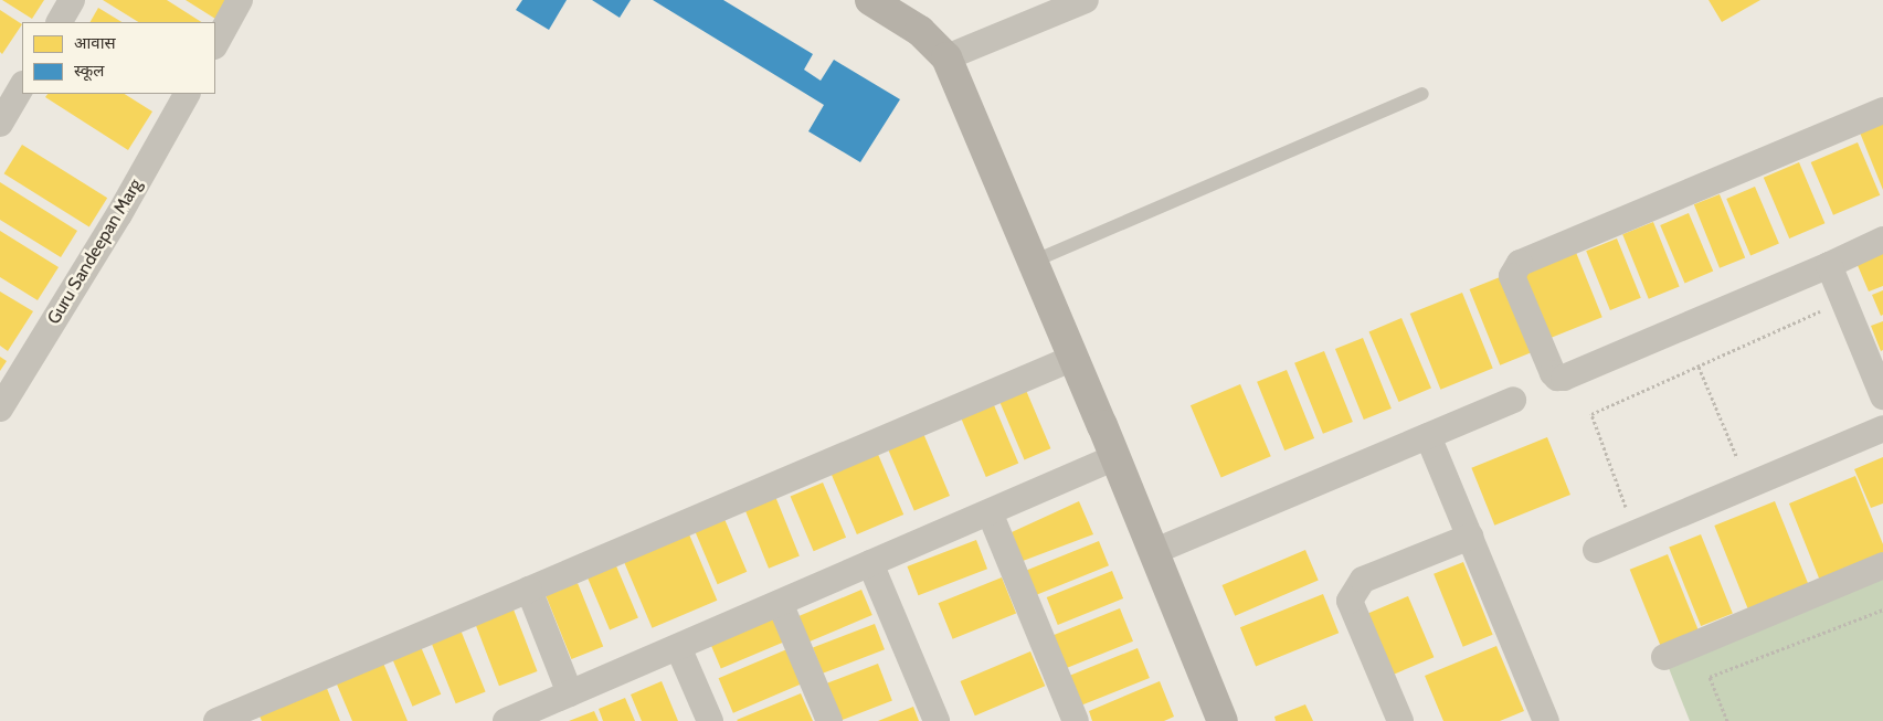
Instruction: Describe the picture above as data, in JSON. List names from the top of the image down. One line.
{"streets":{"street":["Guru Sandeepan Marg"]},"legend":["आवास","स्कूल"]}
